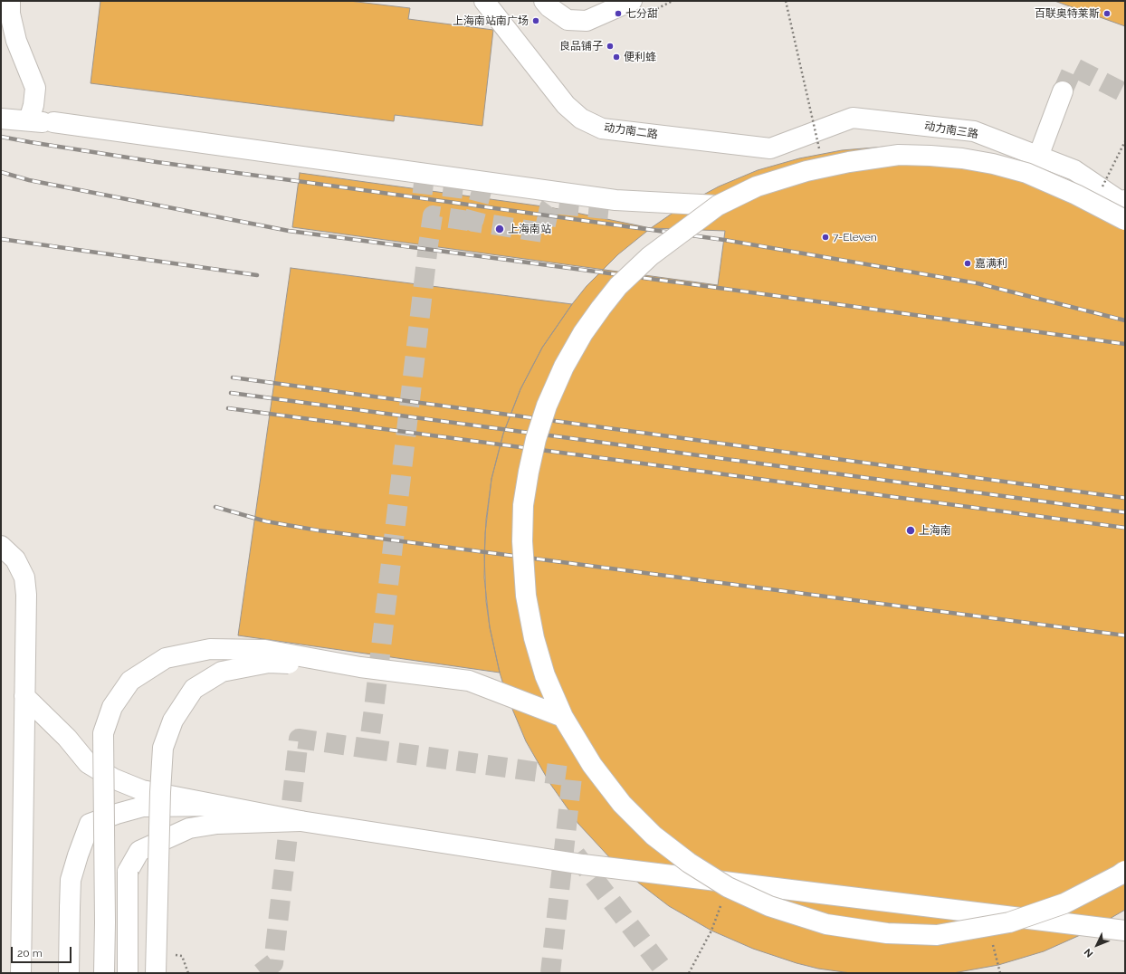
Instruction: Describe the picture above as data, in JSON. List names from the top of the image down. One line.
{"streets":{"main road":["动力南三路","动力南二路"]},"crossings":[["动力南三路","动力南二路"]],"places":["七分甜","百联奥特莱斯","上海南站南广场","良品铺子","便利蜂","上海南站","7-Eleven","嘉满利","上海南"],"scale_bar":"20 m","north":"bottom left"}
